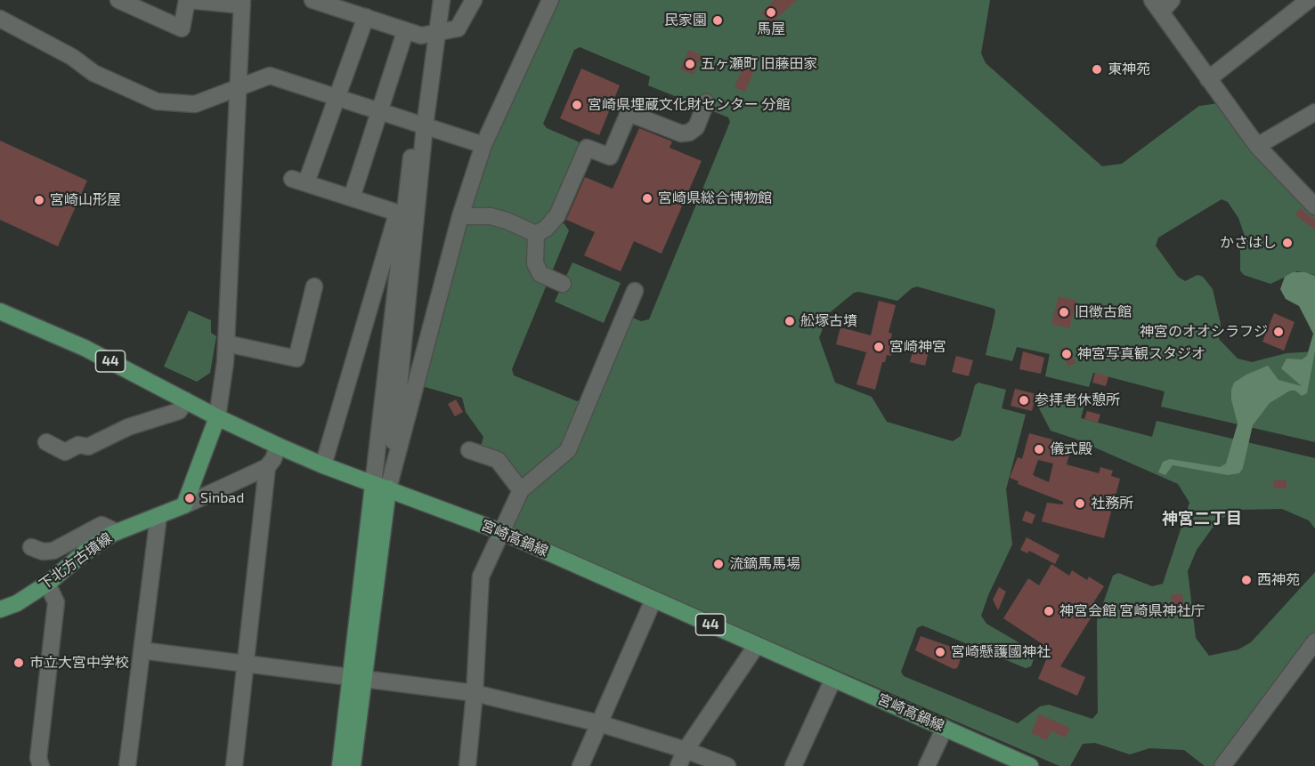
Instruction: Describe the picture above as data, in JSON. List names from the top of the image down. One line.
{"streets":{"main road":["44","宮崎高鍋線","下北方古墳線"]},"districts":["神宮二丁目"],"places":["馬屋","民家園","五ヶ瀬町 旧藤田家","東神苑","宮崎県埋蔵文化財センター 分館","宮崎県総合博物館","宮崎山形屋","かさはし","旧徴古館","舩塚古墳","神宮のオオシラフジ","宮崎神宮","神宮写真観スタジオ","参拝者休憩所","儀式殿","Sinbad","社務所","流鏑馬馬場","西神苑","神宮会館 宮崎県神社庁","宮崎懸護國神社","市立大宮中学校"]}
